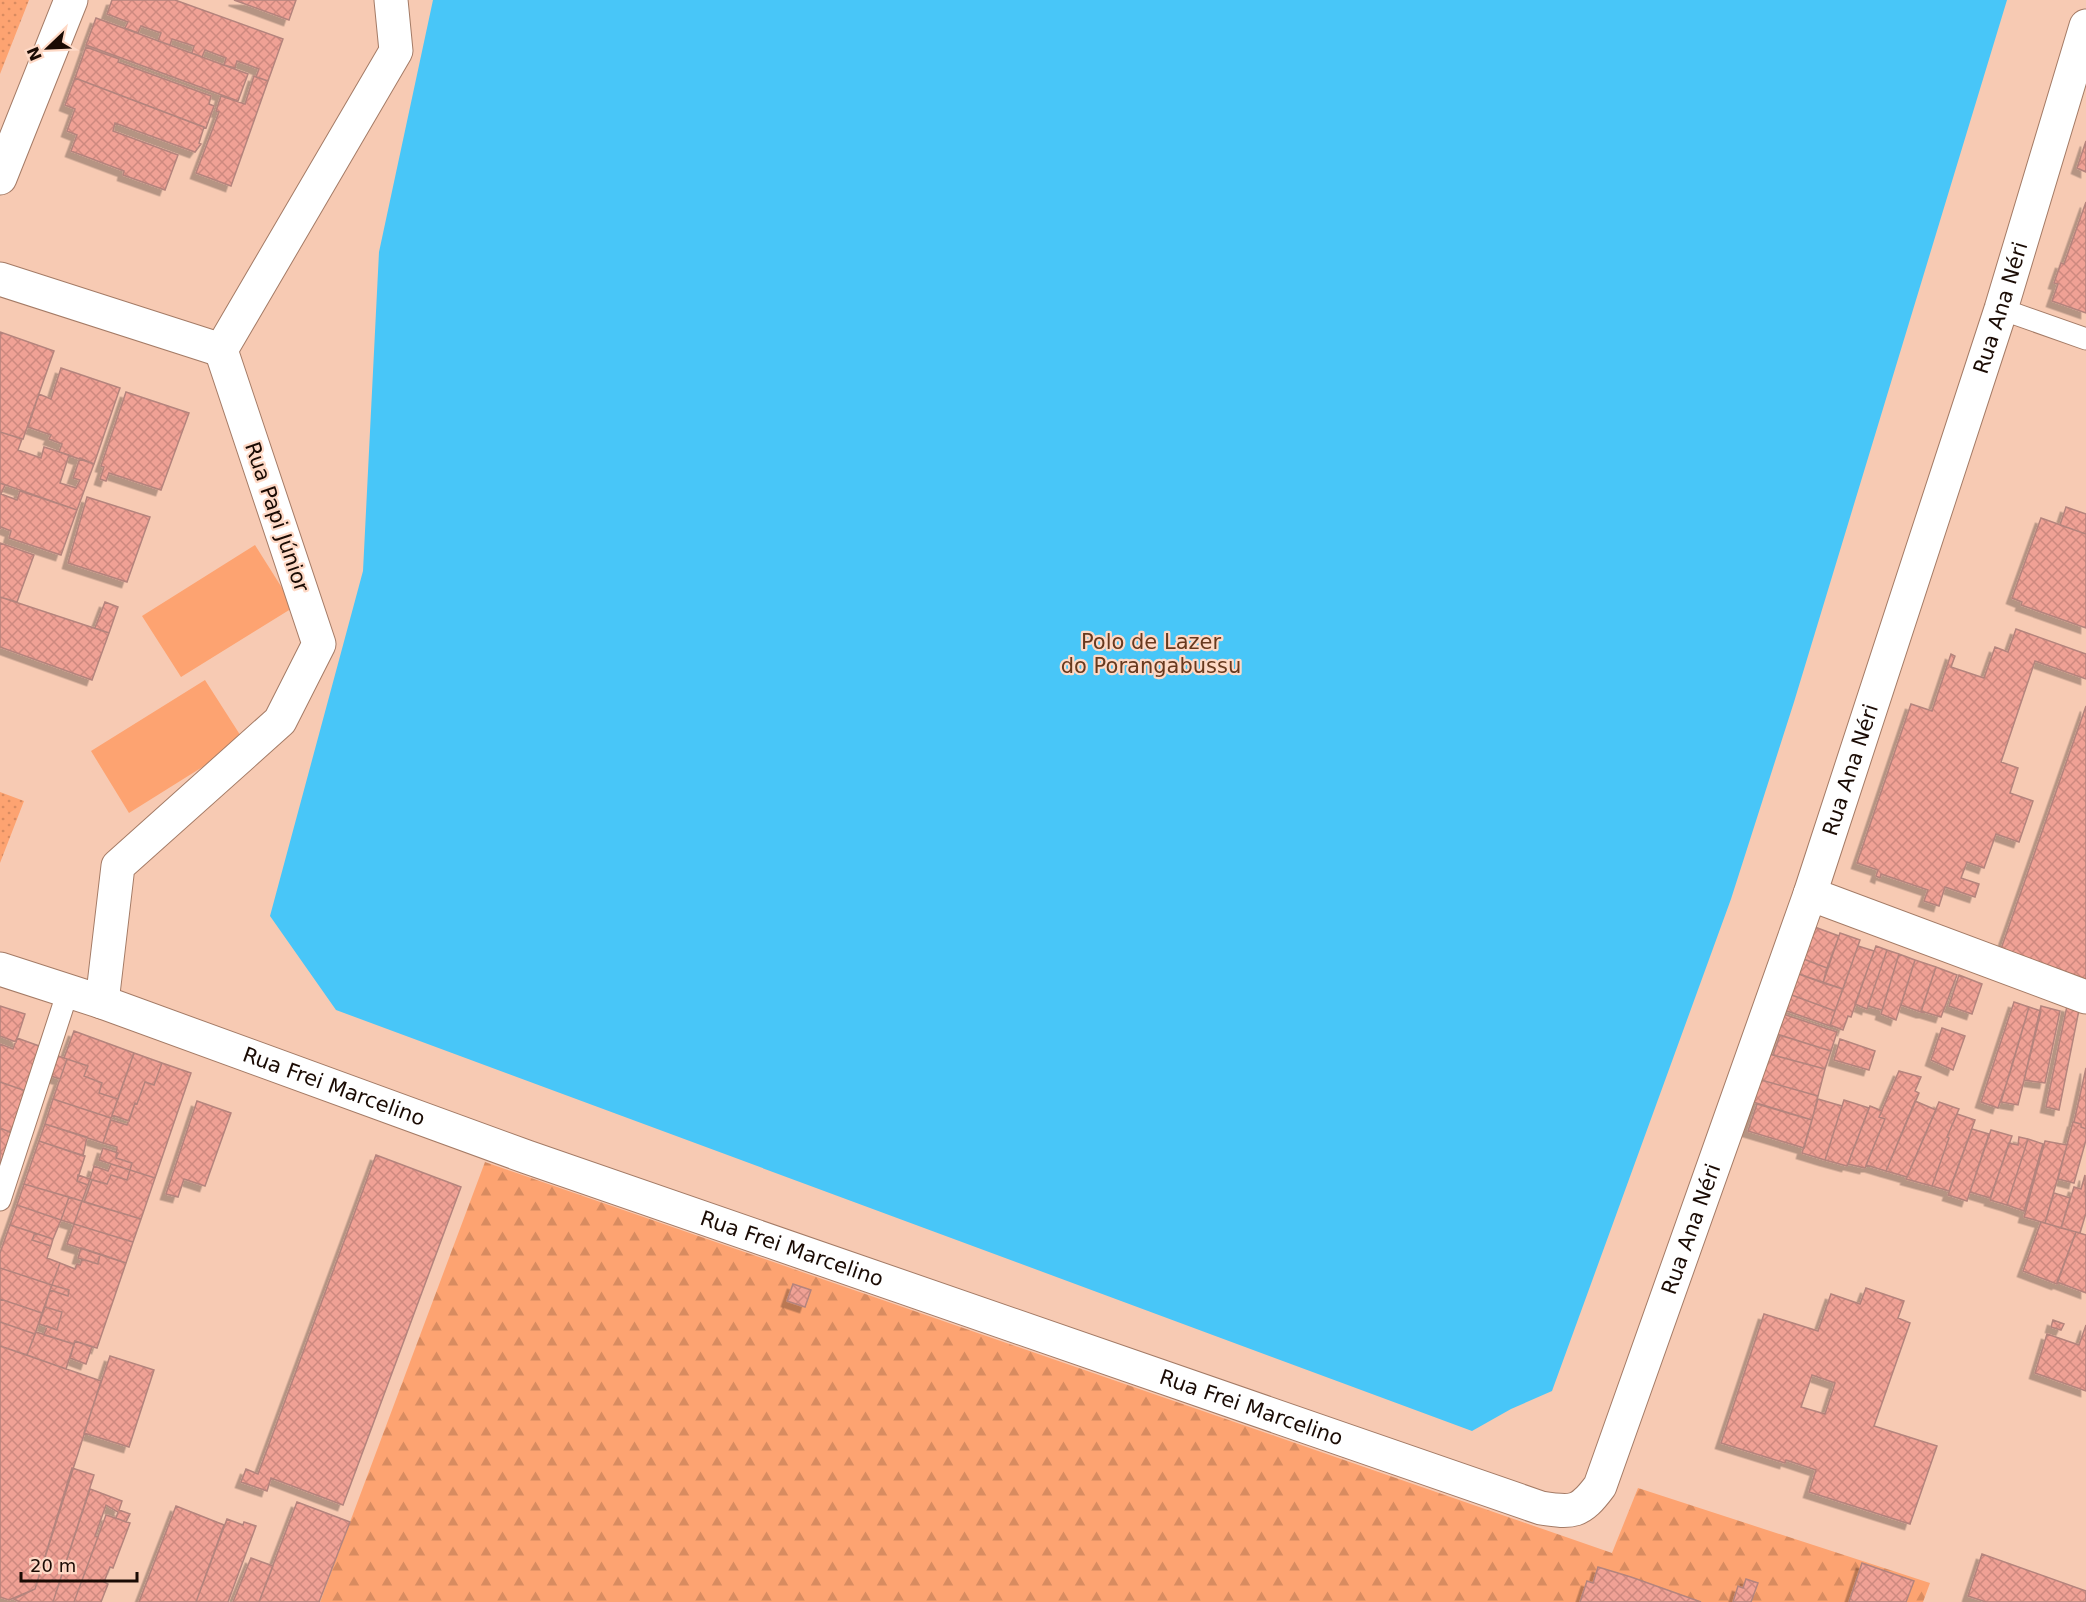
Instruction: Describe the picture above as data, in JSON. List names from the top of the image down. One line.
{"streets":{"street":["Rua Ana Néri","Rua Papi Júnior","Rua Frei Marcelino"]},"crossings":[["Rua Ana Néri","Rua Frei Marcelino"],["Rua Papi Júnior","Rua Frei Marcelino"]],"parks":["Polo de Lazer do Porangabussu"],"scale_bar":"20 m","north":"bottom left"}
